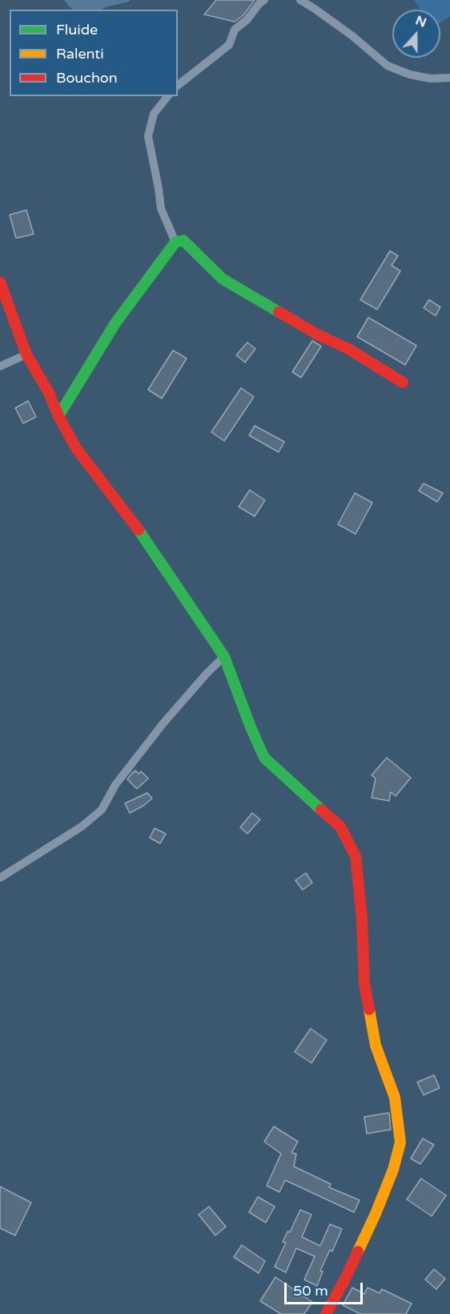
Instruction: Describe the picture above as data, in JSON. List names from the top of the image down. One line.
{"legend":["Fluide","Ralenti","Bouchon"],"scale_bar":"50 m","north":"top"}
